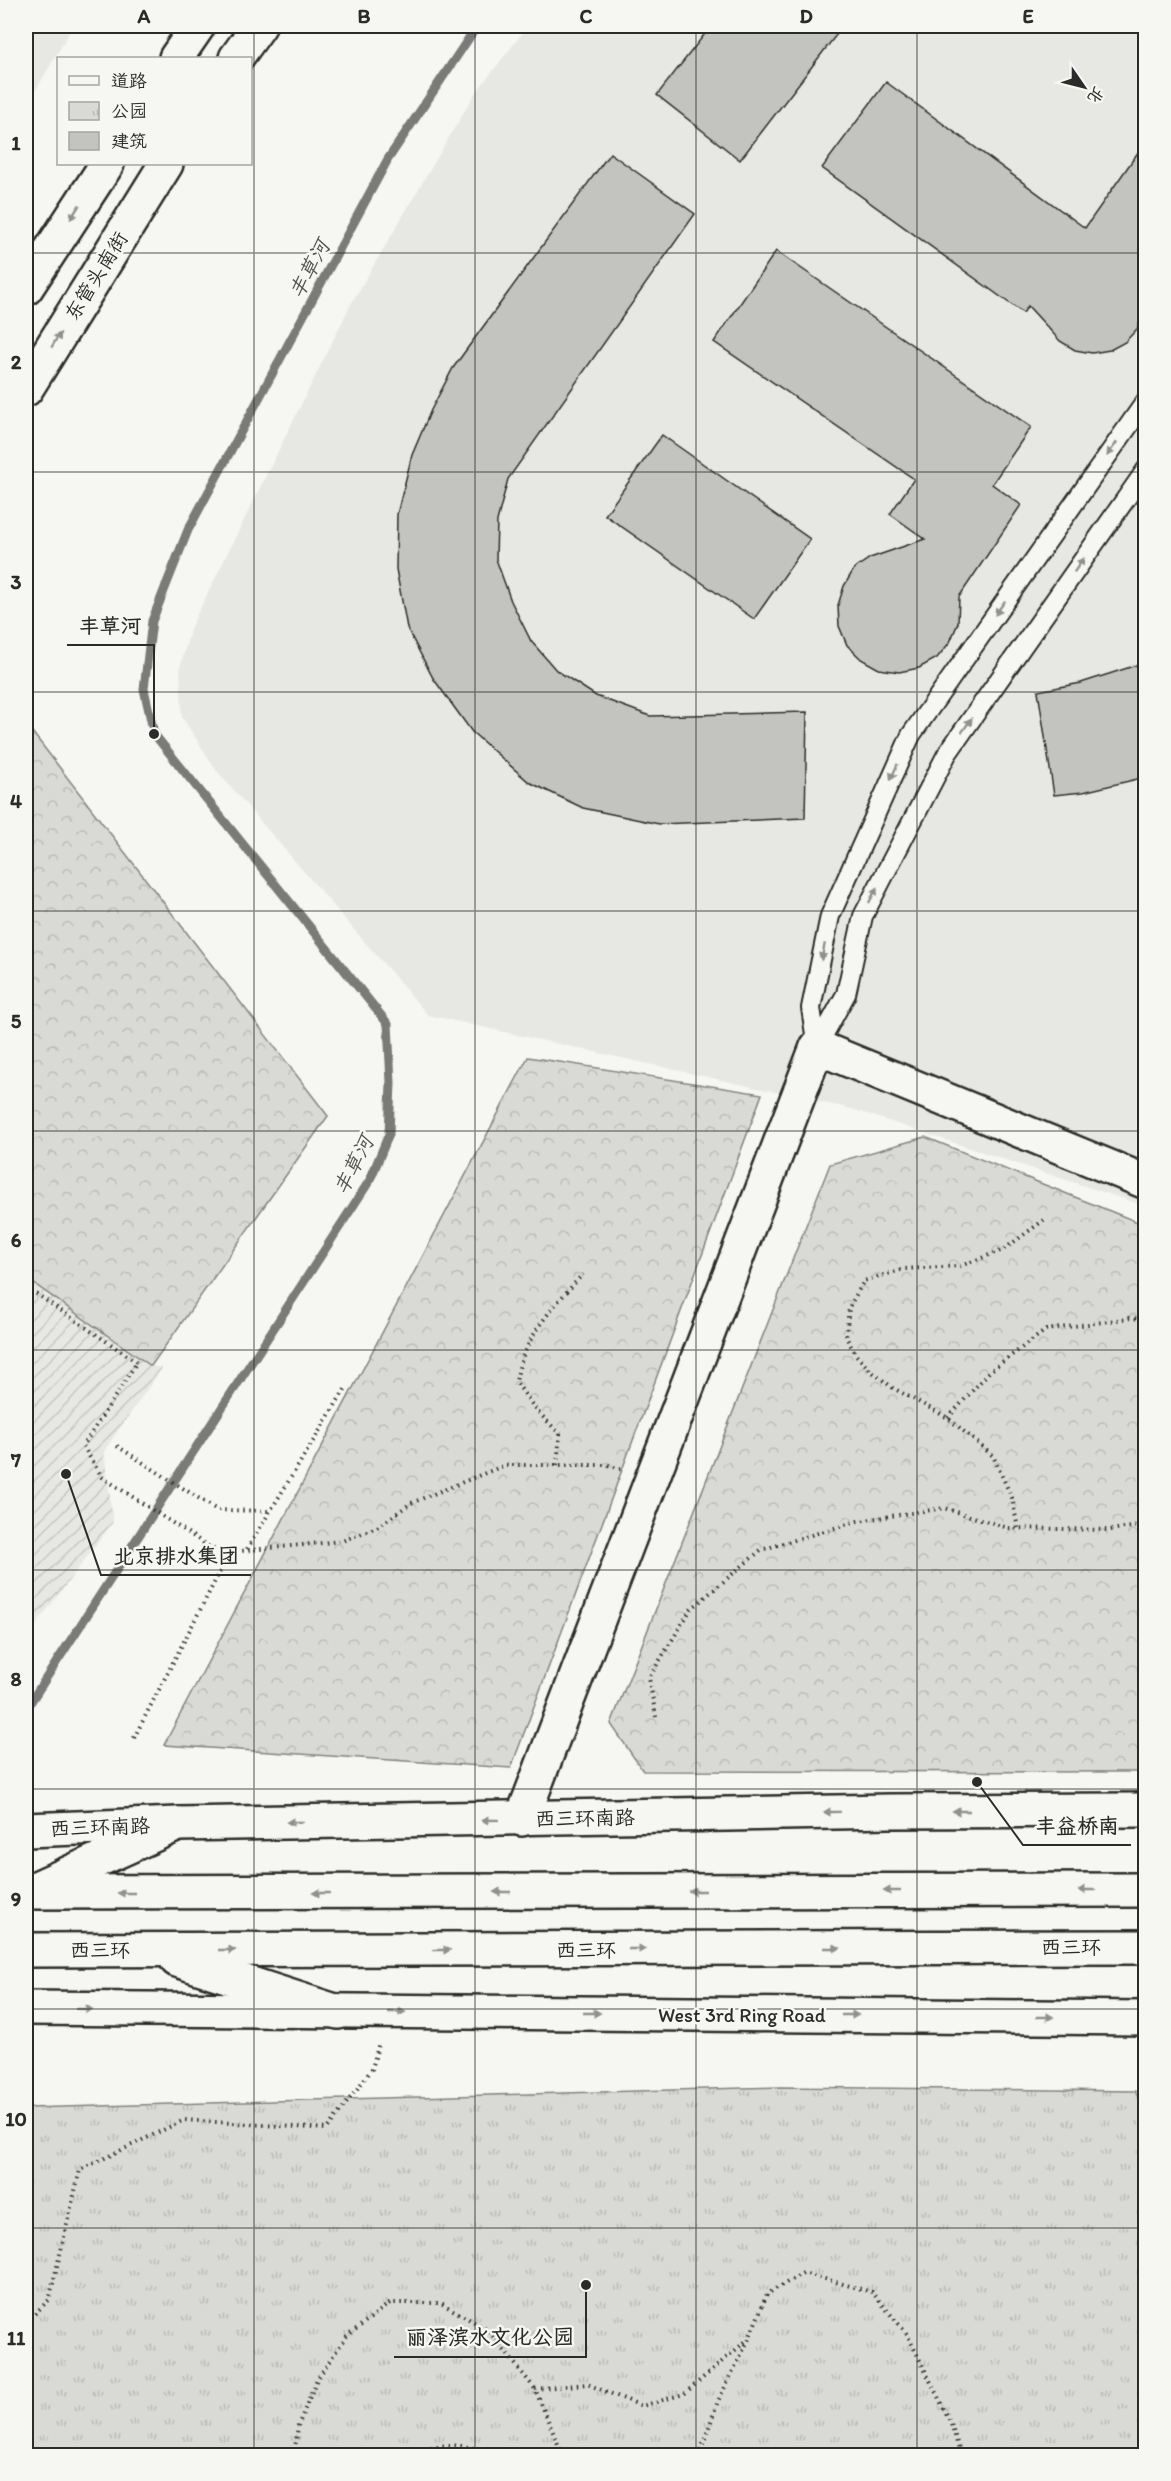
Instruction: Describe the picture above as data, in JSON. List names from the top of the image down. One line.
{"streets":{"main road":["东管头南街","西三环南路","西三环","West 3rd Ring Road"]},"water":["丰草河"],"places":["丰草河","北京排水集团","丰益桥南","丽泽滨水文化公园"],"legend":["道路","公园","建筑"],"north":"bottom right","grid":{"columns":["A","B","C","D","E"],"rows":["1","2","3","4","5","6","7","8","9","10","11"]}}
